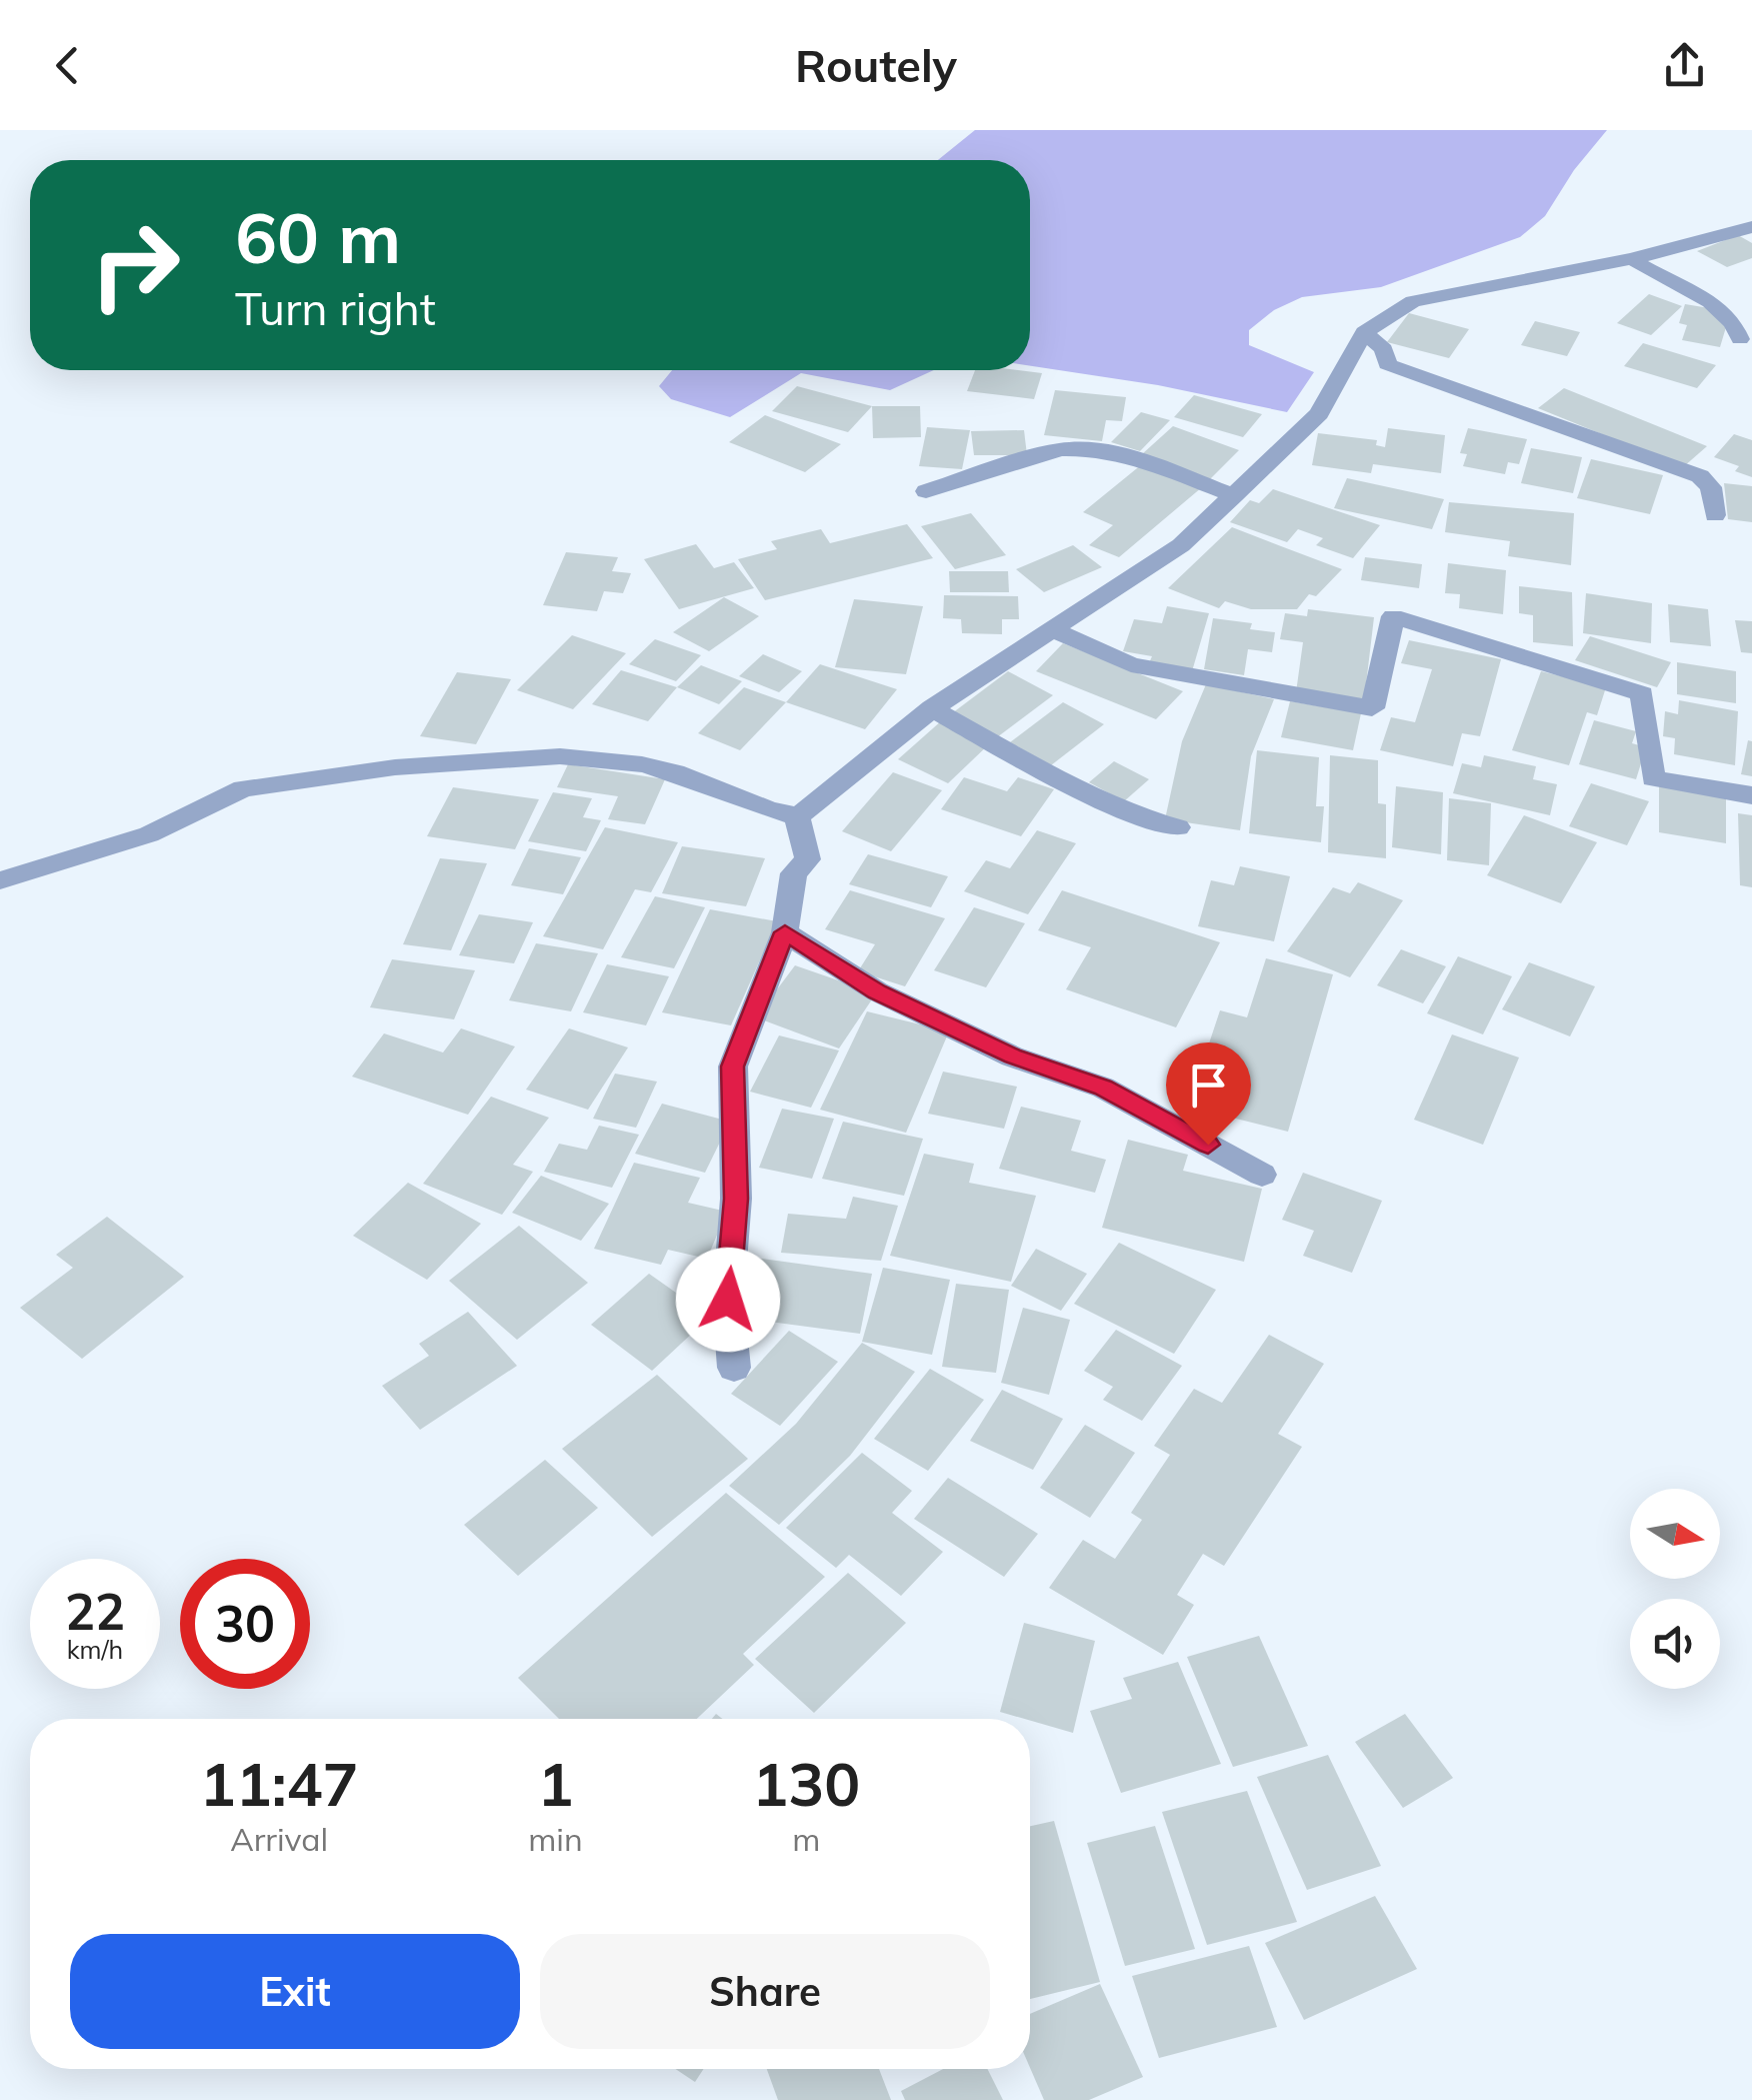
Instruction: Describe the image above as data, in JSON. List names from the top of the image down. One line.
{"north":"right","page":{"header":"Routely","turn":["60 m","Turn right"],"speed":"22 km/h","limit":"30","eta":["11:47","Arrival","1","min","130","m"],"buttons":["Exit","Share"]}}
